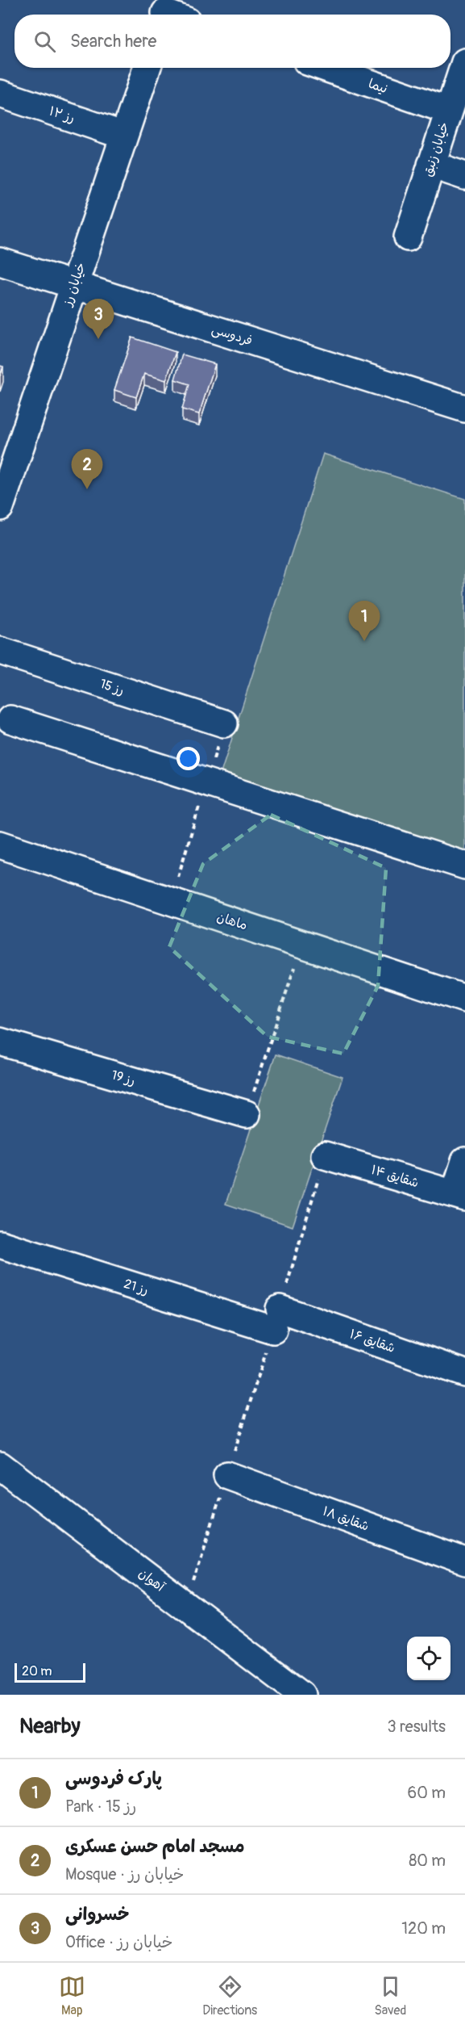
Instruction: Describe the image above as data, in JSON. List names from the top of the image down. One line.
{"streets":{"street":["نیما","رز ۱۲","خیابان زنبق","خیابان رز","فردوسی","رز 15","ماهان","رز 19","شقایق ۱۴","رز 21","شقایق ۱۶","شقایق ۱۸","آهوان"]},"crossings":[["نیما","خیابان زنبق"],["رز ۱۲","خیابان رز"],["خیابان رز","فردوسی"],["رز 21","شقایق ۱۶"]],"scale_bar":"20 m","page":{"search":"Search here","pins":["3","2","1"],"scale":"20 m","heading":["Nearby","3 results"],"list":[{"mark":"1","name":"پارک فردوسی","note":"Park · رز 15","value":"60 m"},{"mark":"2","name":"مسجد امام حسن عسکری","note":"Mosque · خیابان رز","value":"80 m"},{"mark":"3","name":"خسروانی","note":"Office · خیابان رز","value":"120 m"}],"nav":["Map","Directions","Saved"]}}
